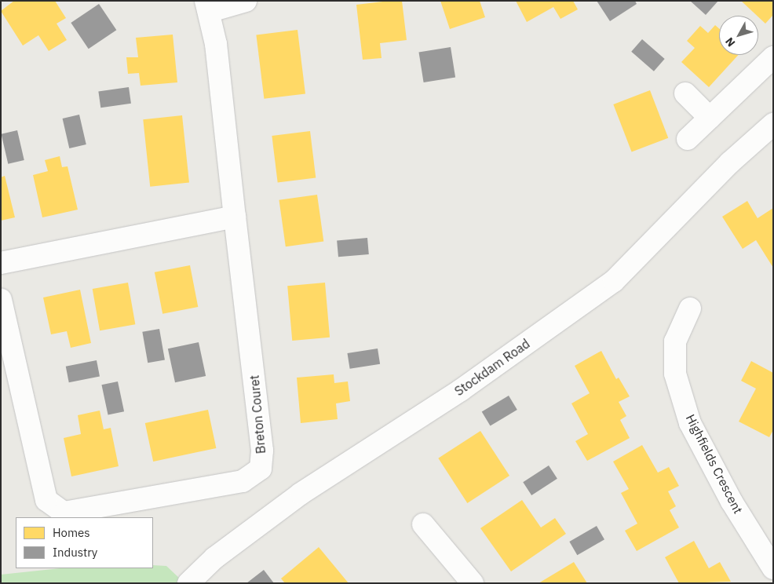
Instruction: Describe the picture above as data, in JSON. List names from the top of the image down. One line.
{"streets":{"street":["Stockdam Road","Breton Couret","Highfields Crescent"]},"legend":["Homes","Industry"],"north":"bottom left"}
